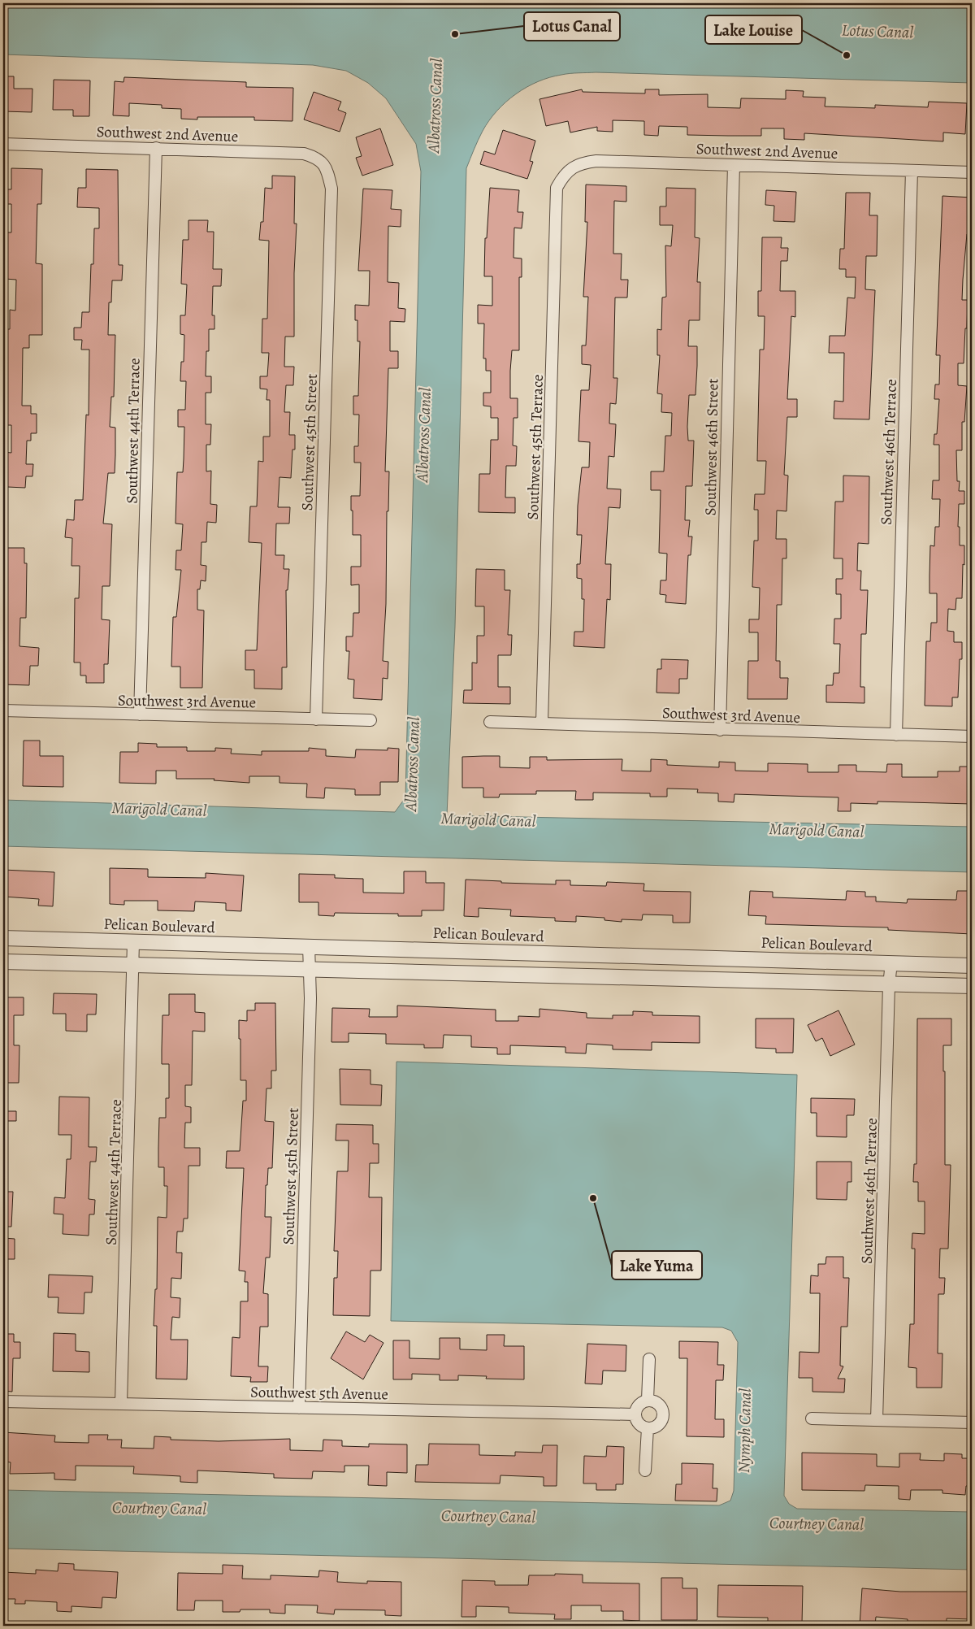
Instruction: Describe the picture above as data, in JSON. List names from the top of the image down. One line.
{"streets":{"street":["Southwest 2nd Avenue","Southwest 44th Terrace","Southwest 45th Street","Southwest 45th Terrace","Southwest 46th Street","Southwest 46th Terrace","Southwest 3rd Avenue","Pelican Boulevard","Southwest 5th Avenue"]},"crossings":[["Southwest 2nd Avenue","Southwest 44th Terrace"],["Southwest 2nd Avenue","Southwest 45th Street"],["Southwest 2nd Avenue","Southwest 45th Terrace"],["Southwest 2nd Avenue","Southwest 46th Street"],["Southwest 2nd Avenue","Southwest 46th Terrace"],["Southwest 44th Terrace","Southwest 3rd Avenue"],["Southwest 44th Terrace","Pelican Boulevard"],["Southwest 44th Terrace","Southwest 5th Avenue"],["Southwest 45th Street","Southwest 3rd Avenue"],["Southwest 45th Street","Pelican Boulevard"],["Southwest 45th Street","Southwest 5th Avenue"],["Southwest 45th Terrace","Southwest 3rd Avenue"],["Southwest 46th Street","Southwest 3rd Avenue"],["Southwest 46th Terrace","Southwest 3rd Avenue"],["Southwest 46th Terrace","Pelican Boulevard"]],"water":["Lotus Canal","Albatross Canal","Marigold Canal","Nymph Canal","Courtney Canal"],"places":["Lotus Canal","Lake Louise","Lake Yuma"]}
